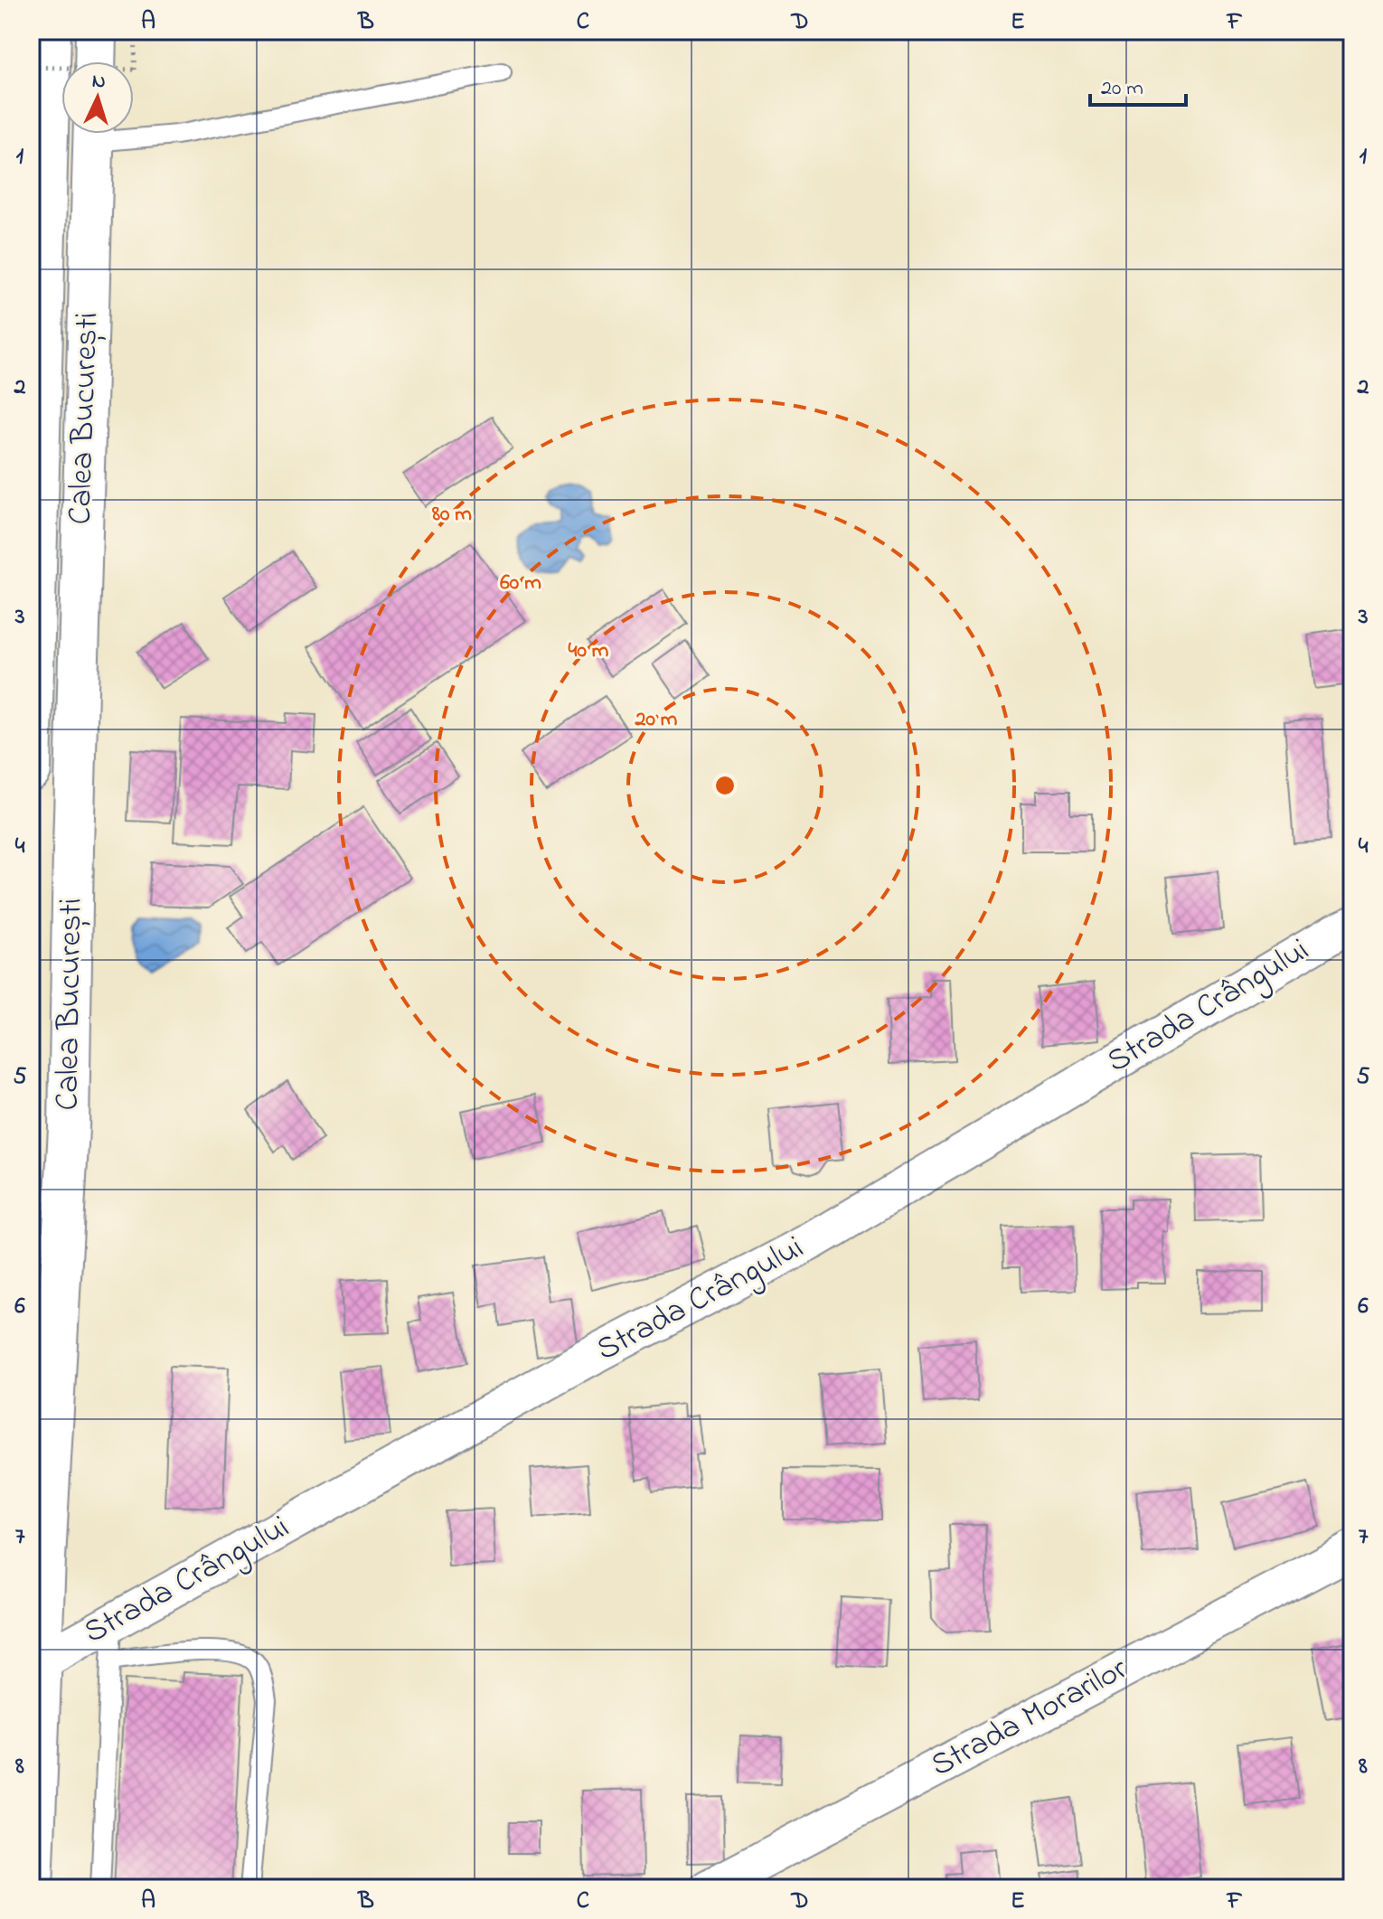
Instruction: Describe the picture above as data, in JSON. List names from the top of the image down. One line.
{"streets":{"highway":["Calea București"],"street":["Strada Crângului","Strada Morarilor"]},"crossings":[["Calea București","Strada Crângului"]],"scale_bar":"20 m","north":"top","grid":{"columns":["A","B","C","D","E","F"],"rows":["1","2","3","4","5","6","7","8"]},"rings":["80 m","60 m","40 m","20 m"]}
